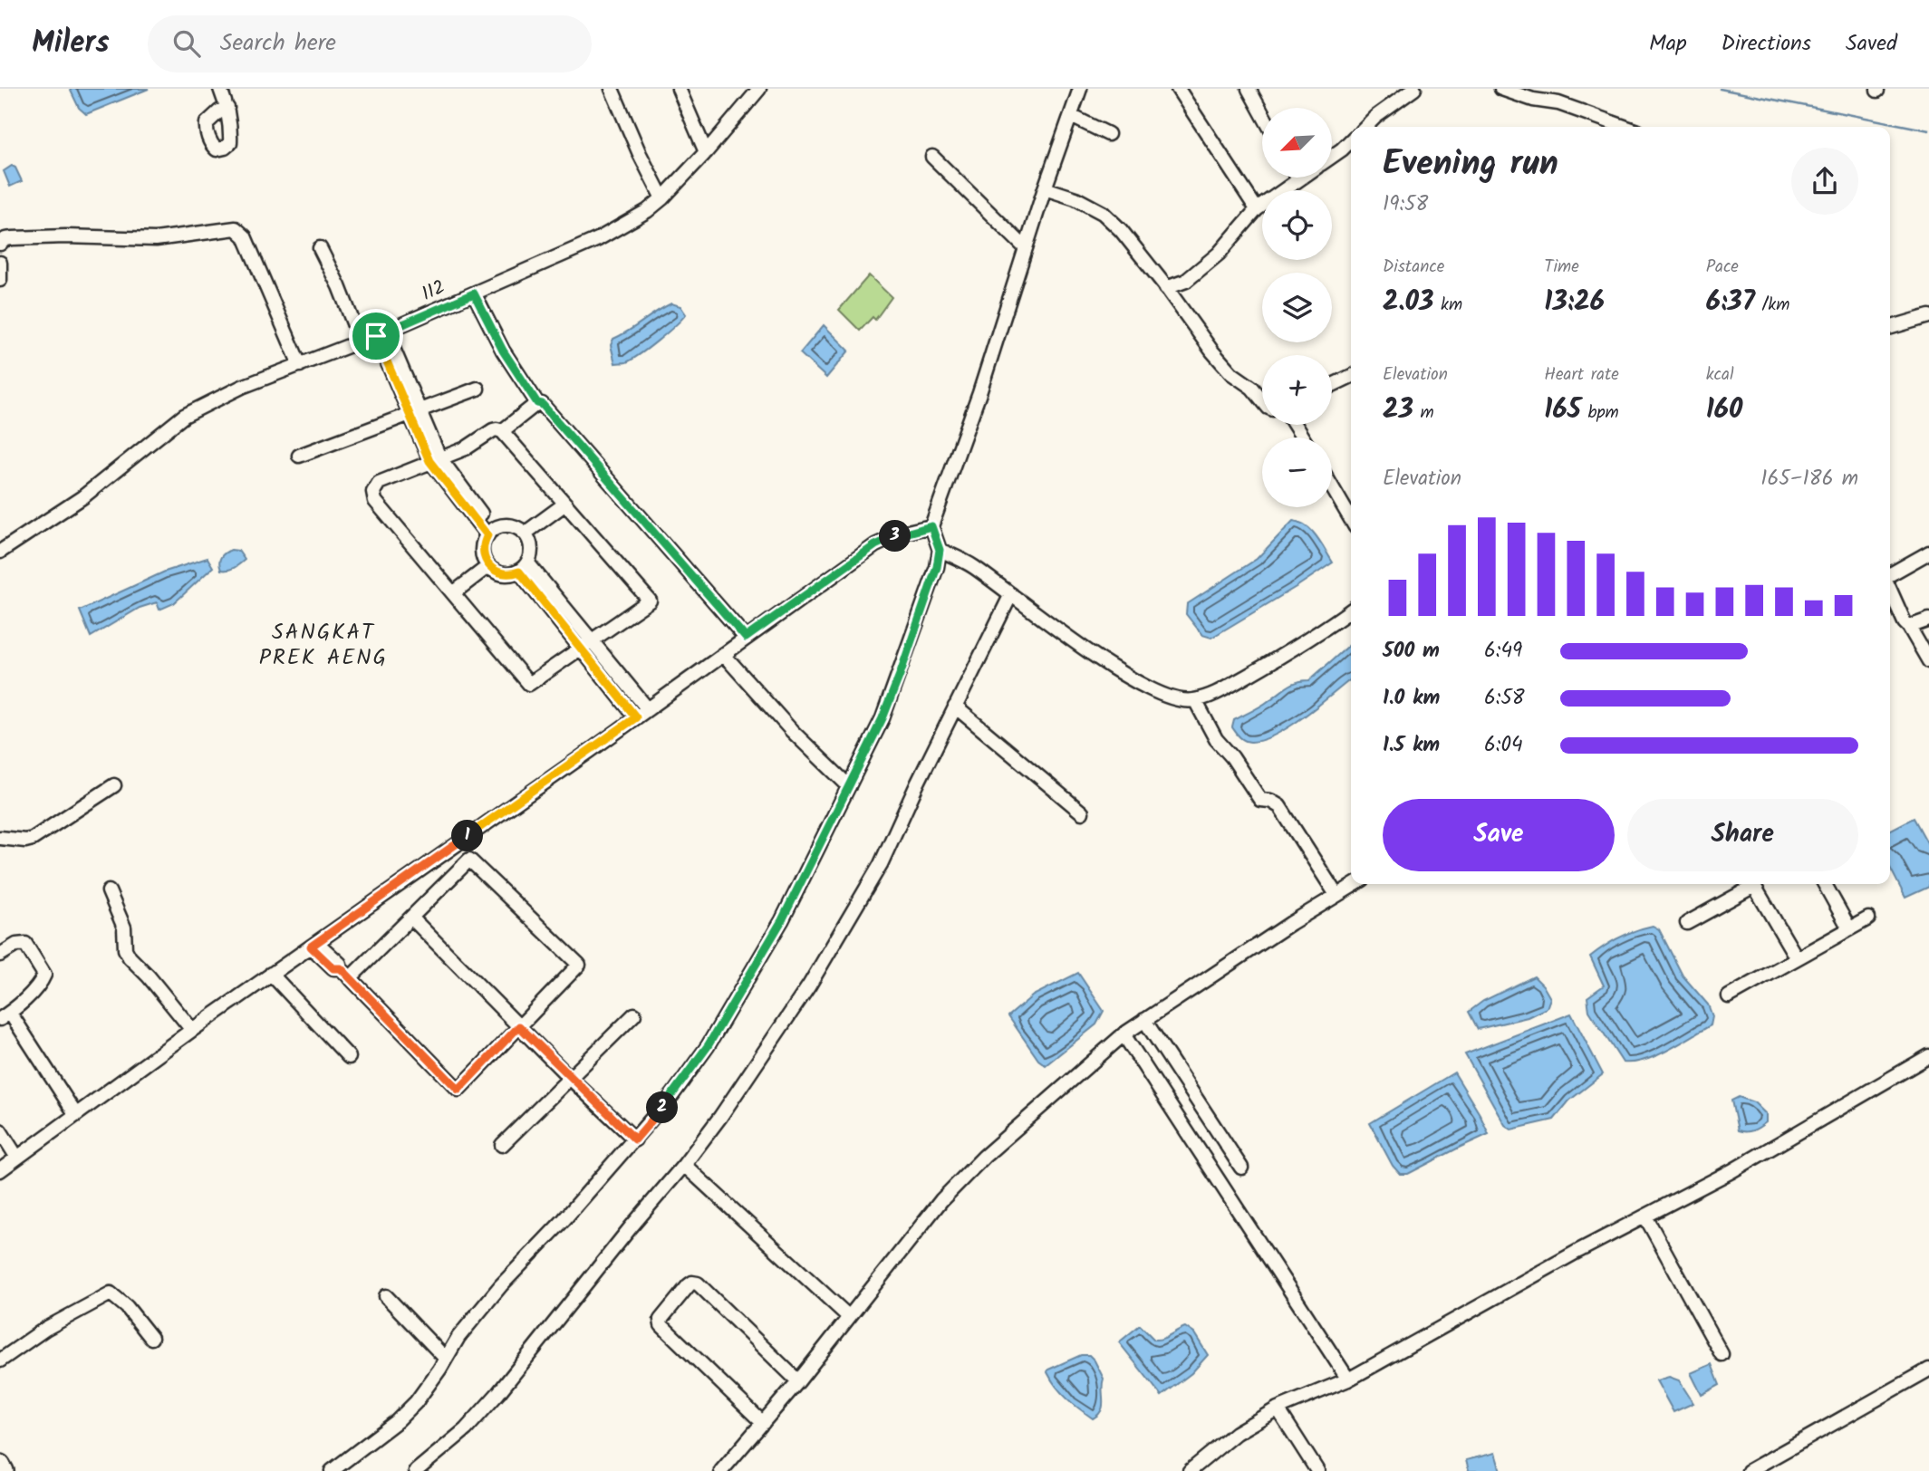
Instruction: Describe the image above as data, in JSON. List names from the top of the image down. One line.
{"streets":{"street":["112"]},"districts":["SANGKAT PREK AENG"],"north":"bottom left","page":{"header":"Milers","search":"Search here","nav":["Map","Directions","Saved"],"map_buttons":["+","−"],"heading":["Evening run","19:58"],"stats":[["Distance","2.03 km"],["Time","13:26"],["Pace","6:37 /km"],["Elevation","23 m"],["Heart rate","165 bpm"],["kcal","160"]],"chart":["Elevation","165–186 m"],"pins":["3","1","2"],"list":[{"name":"500 m","note":"6:49"},{"name":"1.0 km","note":"6:58"},{"name":"1.5 km","note":"6:04"}],"buttons":["Save","Share"]}}
